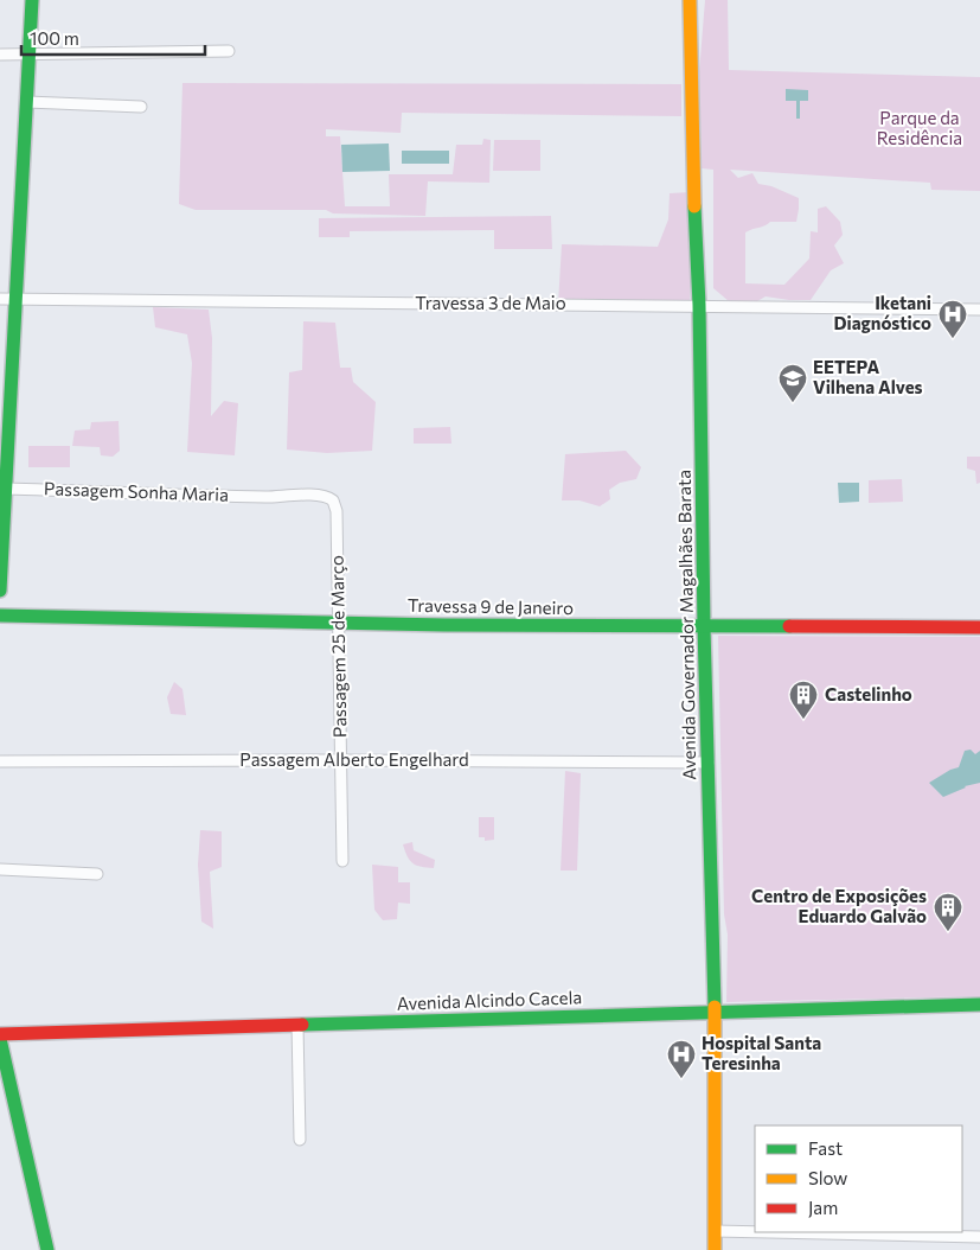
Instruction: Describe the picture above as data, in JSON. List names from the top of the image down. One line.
{"streets":{"main road":["Travessa 9 de Janeiro","Avenida Governador Magalhães Barata","Avenida Alcindo Cacela"],"street":["Travessa 3 de Maio","Passagem Sonha Maria","Passagem 25 de Março","Passagem Alberto Engelhard"]},"crossings":[["Travessa 3 de Maio","Avenida Governador Magalhães Barata"],["Passagem Sonha Maria","Passagem 25 de Março"],["Travessa 9 de Janeiro","Avenida Governador Magalhães Barata"],["Travessa 9 de Janeiro","Passagem 25 de Março"],["Avenida Governador Magalhães Barata","Passagem Alberto Engelhard"],["Avenida Governador Magalhães Barata","Avenida Alcindo Cacela"],["Passagem 25 de Março","Passagem Alberto Engelhard"]],"parks":["Parque da Residência"],"places":{"hospital":["Iketani Diagnóstico","Hospital Santa Teresinha"],"school or university":["EETEPA Vilhena Alves"],"building":["Castelinho","Centro de Exposições Eduardo Galvão"]},"legend":["Fast","Slow","Jam"],"scale_bar":"100 m"}
